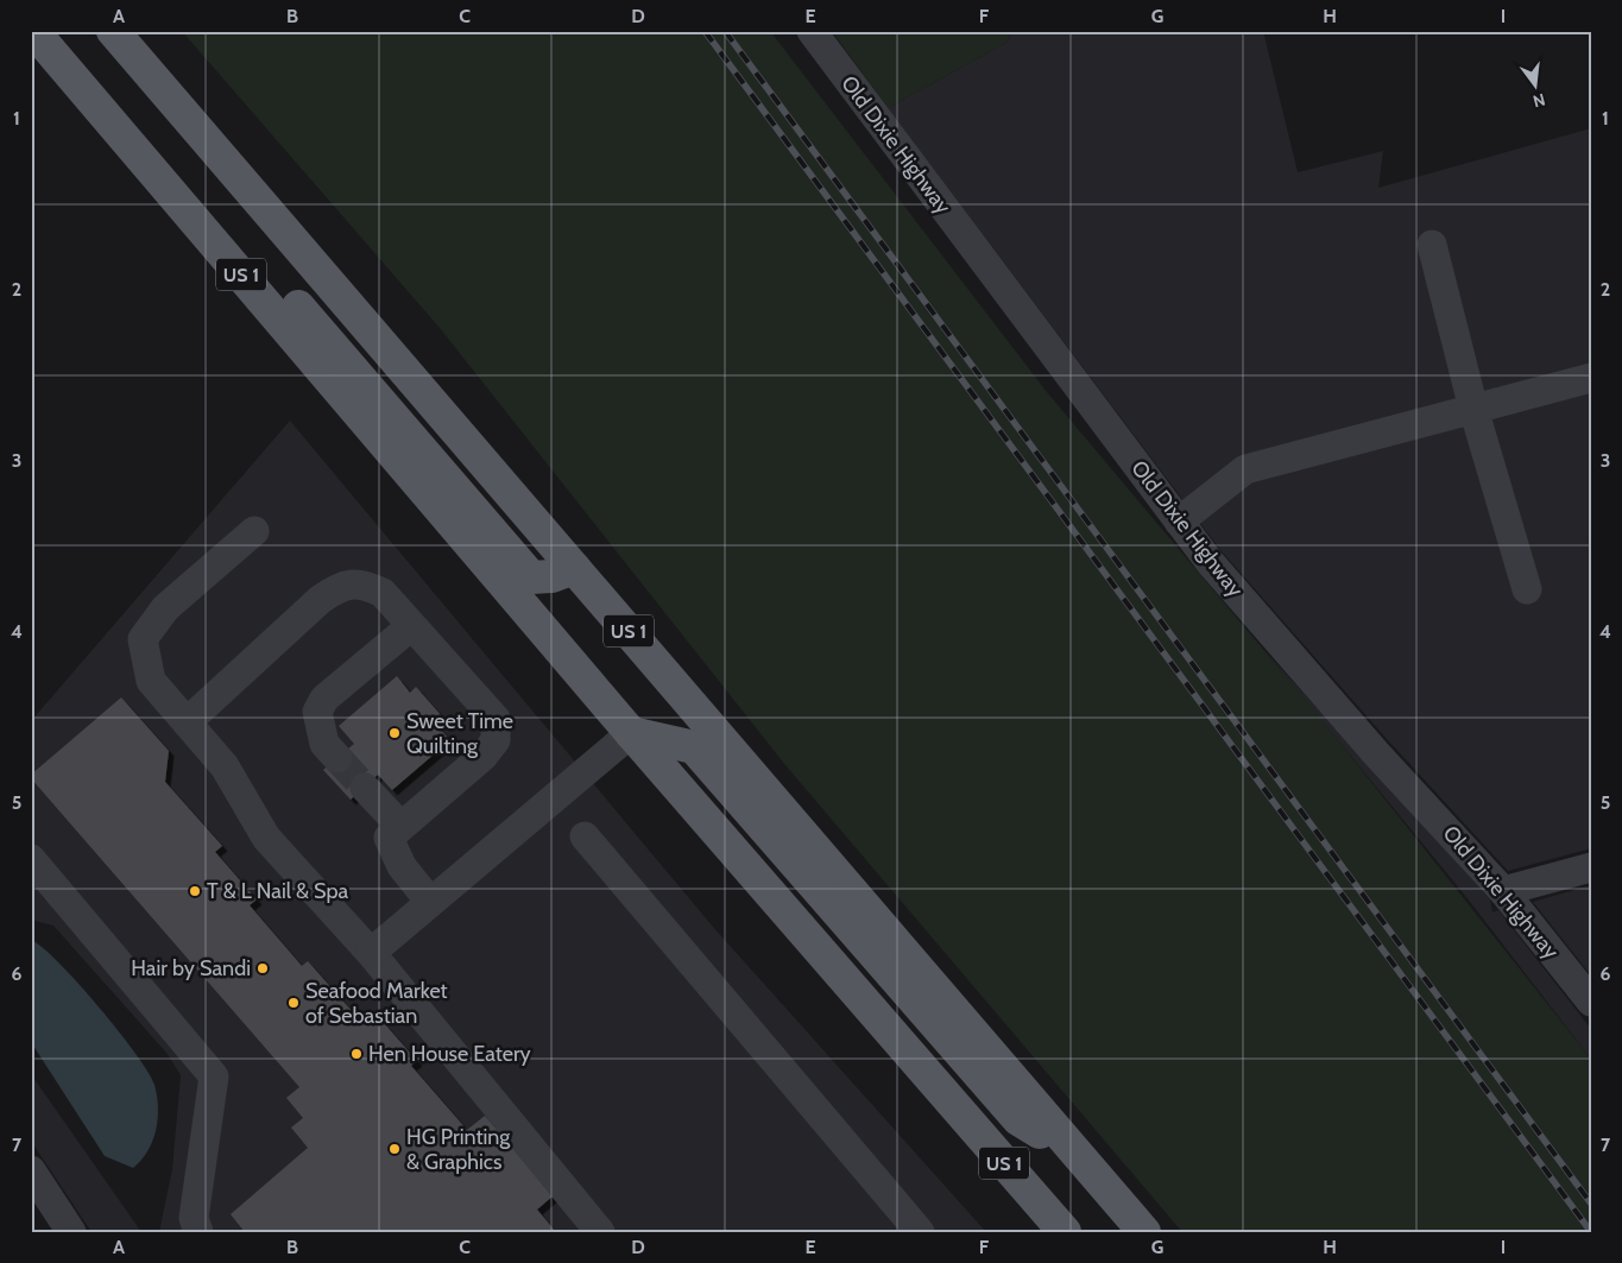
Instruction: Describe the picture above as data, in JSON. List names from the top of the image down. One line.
{"streets":{"main road":["US 1"],"street":["Old Dixie Highway"]},"places":["Sweet Time Quilting","T & L Nail & Spa","Hair by Sandi","Seafood Market of Sebastian","Hen House Eatery","HG Printing & Graphics"],"north":"bottom","grid":{"columns":["A","B","C","D","E","F","G","H","I"],"rows":["1","2","3","4","5","6","7"]}}
